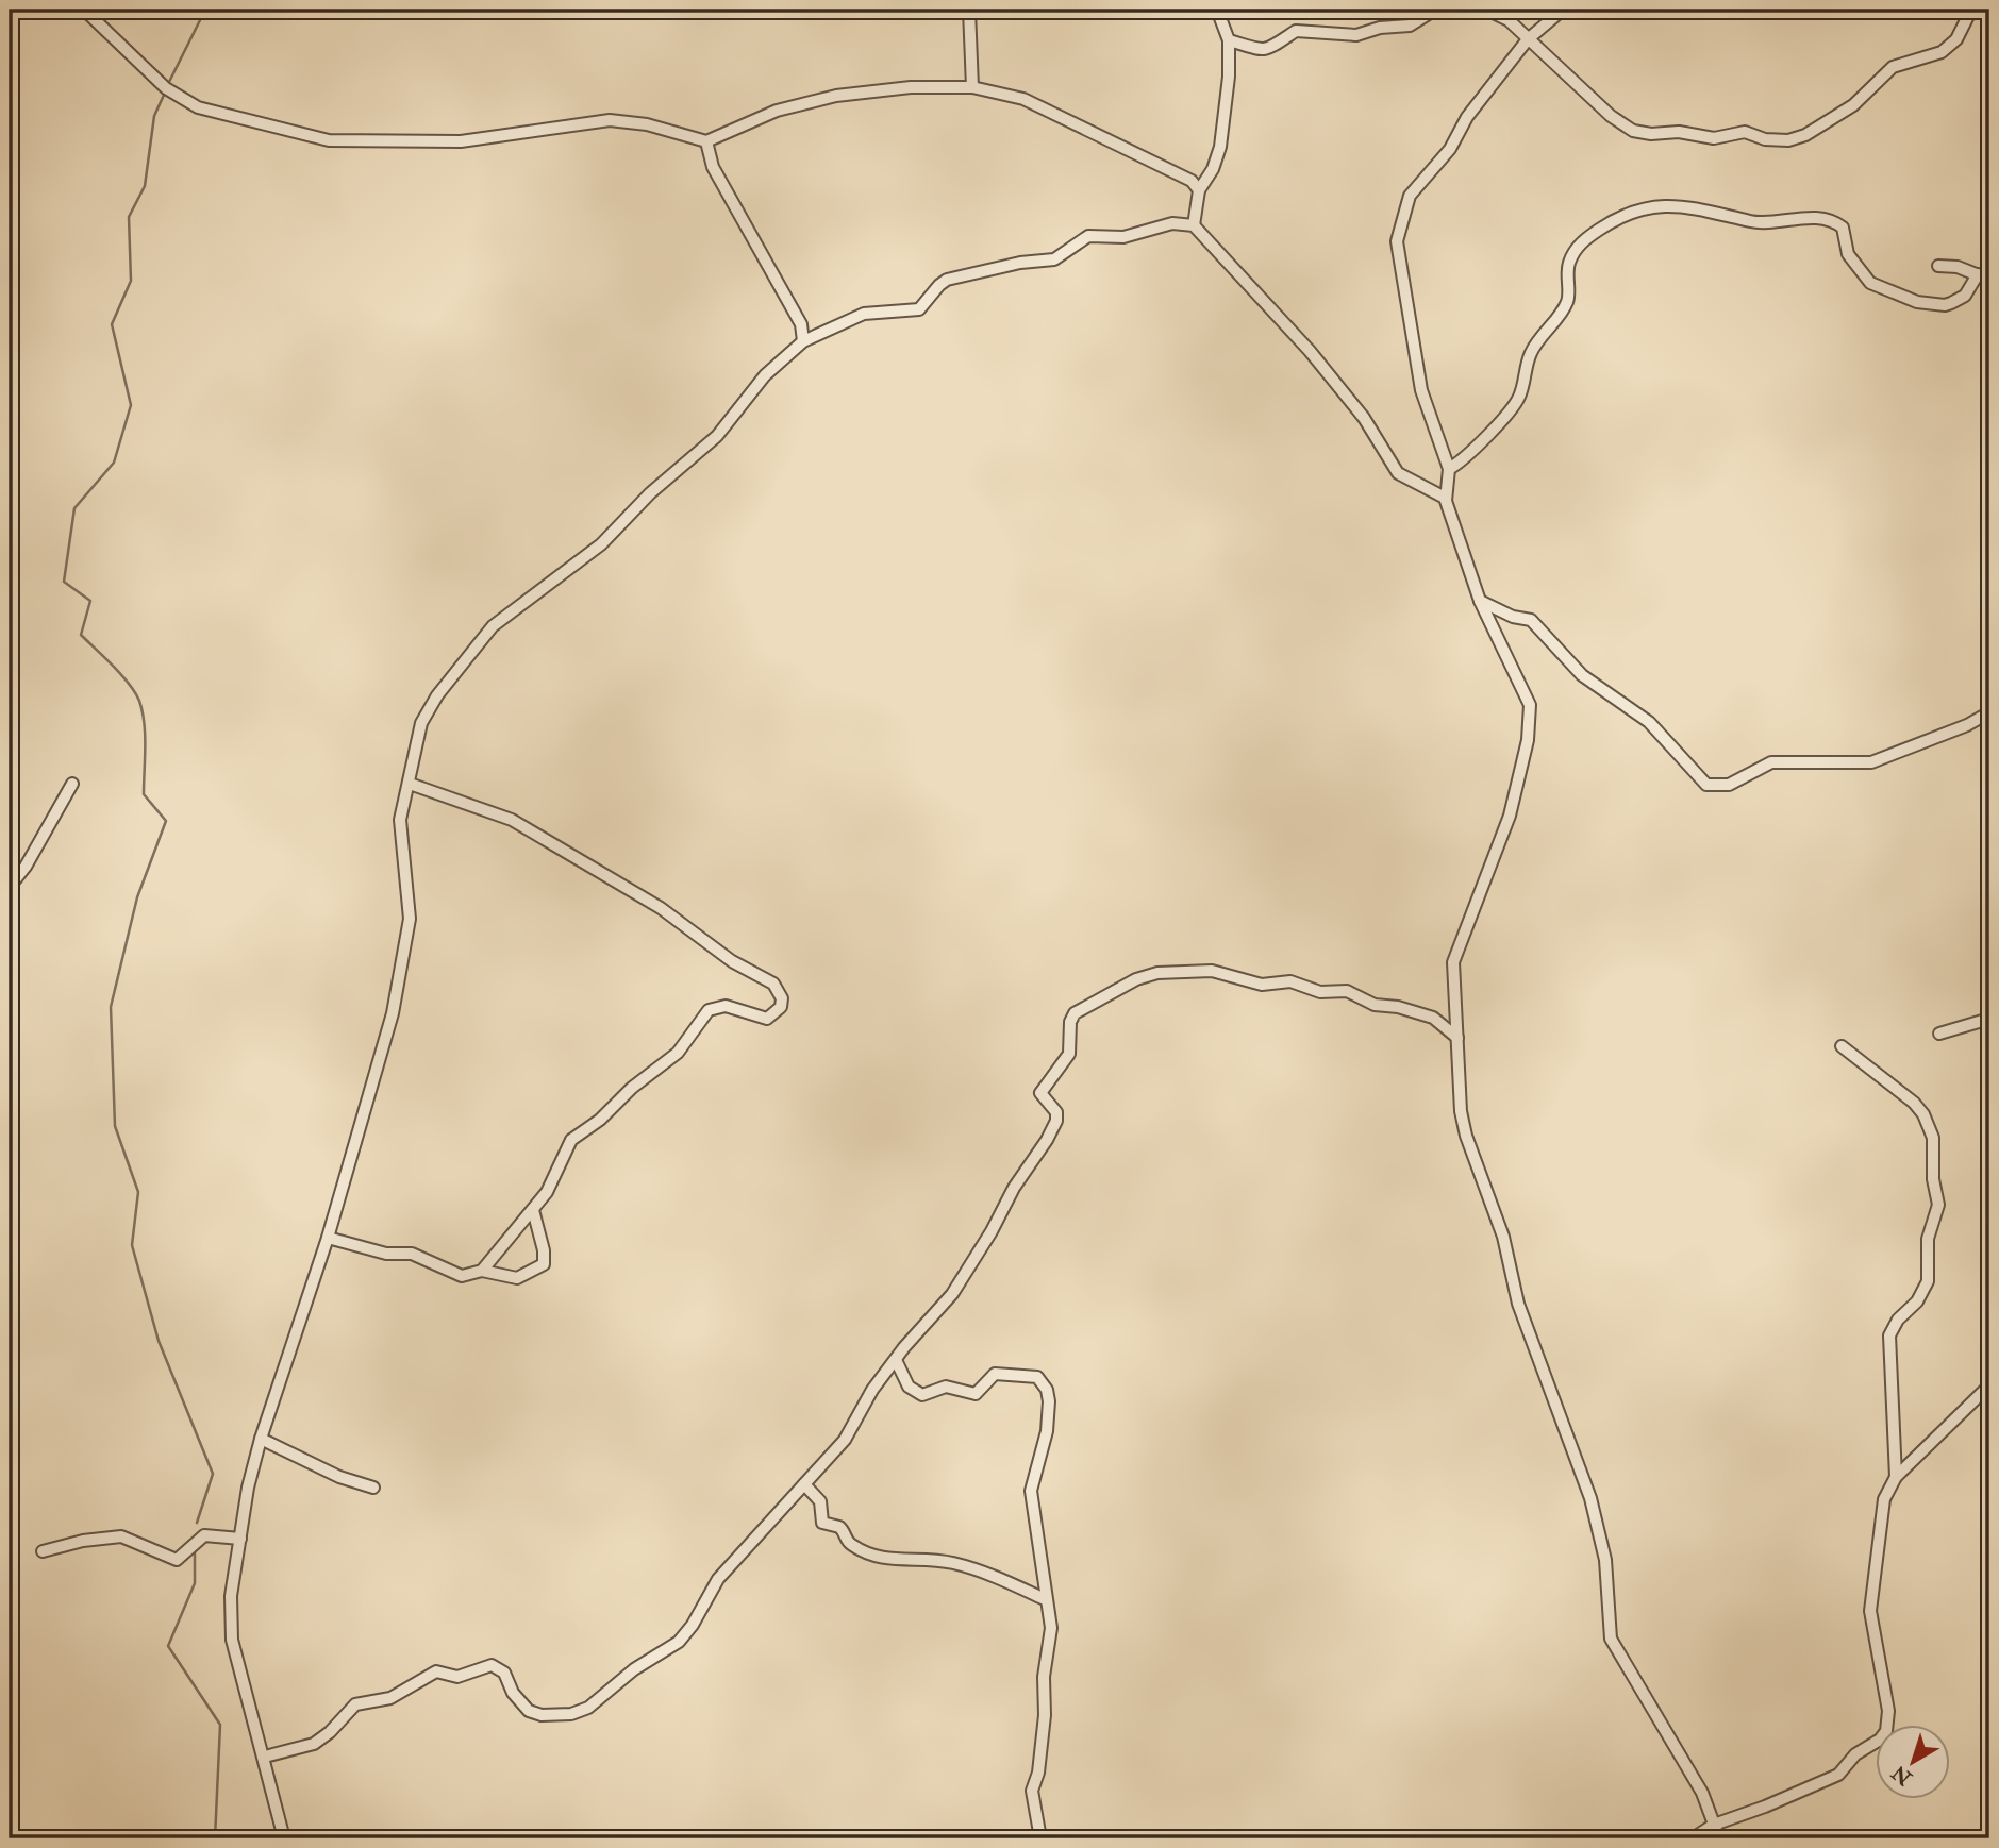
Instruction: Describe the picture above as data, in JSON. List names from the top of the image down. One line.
{"north":"bottom left"}
